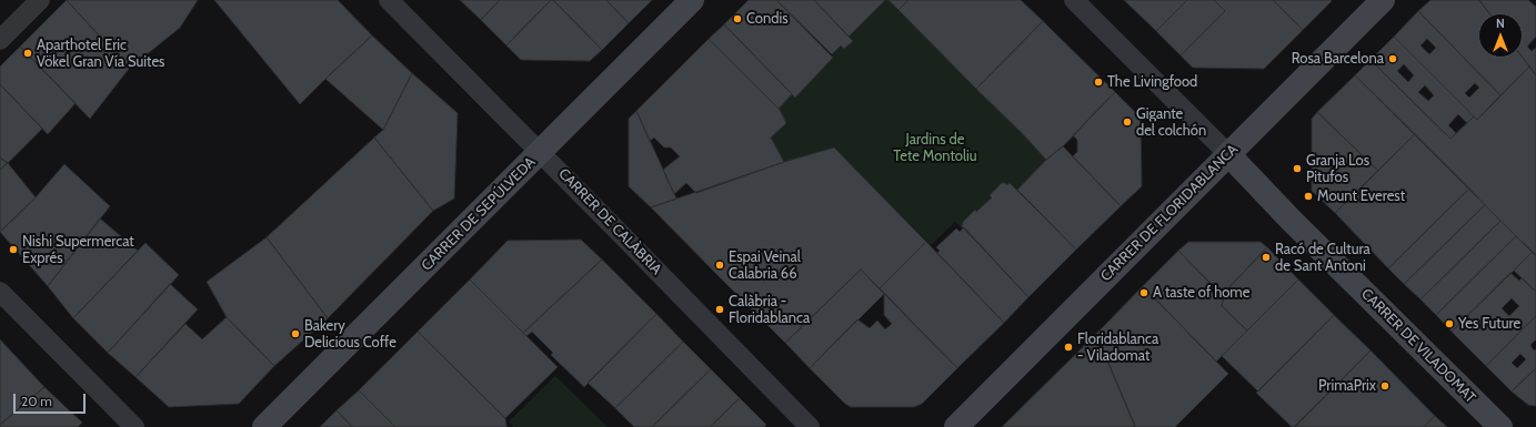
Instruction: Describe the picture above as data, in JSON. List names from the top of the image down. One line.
{"streets":{"street":["CARRER DE FLORIDABLANCA","CARRER DE SEPÚLVEDA","CARRER DE CALÀBRIA","CARRER DE VILADOMAT"]},"crossings":[["CARRER DE FLORIDABLANCA","CARRER DE VILADOMAT"],["CARRER DE SEPÚLVEDA","CARRER DE CALÀBRIA"]],"parks":["Jardins de Tete Montoliu"],"places":["Condis","Aparthotel Eric Vökel Gran Vía Suites","Rosa Barcelona","The Livingfood","Gigante del colchón","Granja Los Pitufos","Mount Everest","Nishi Supermercat Exprés","Racó de Cultura de Sant Antoni","Espai Veinal Calabria 66","A taste of home","Calàbria - Floridablanca","Yes Future","Bakery Delicious Coffe","Floridablanca - Viladomat","PrimaPrix"],"scale_bar":"20 m","north":"top"}
